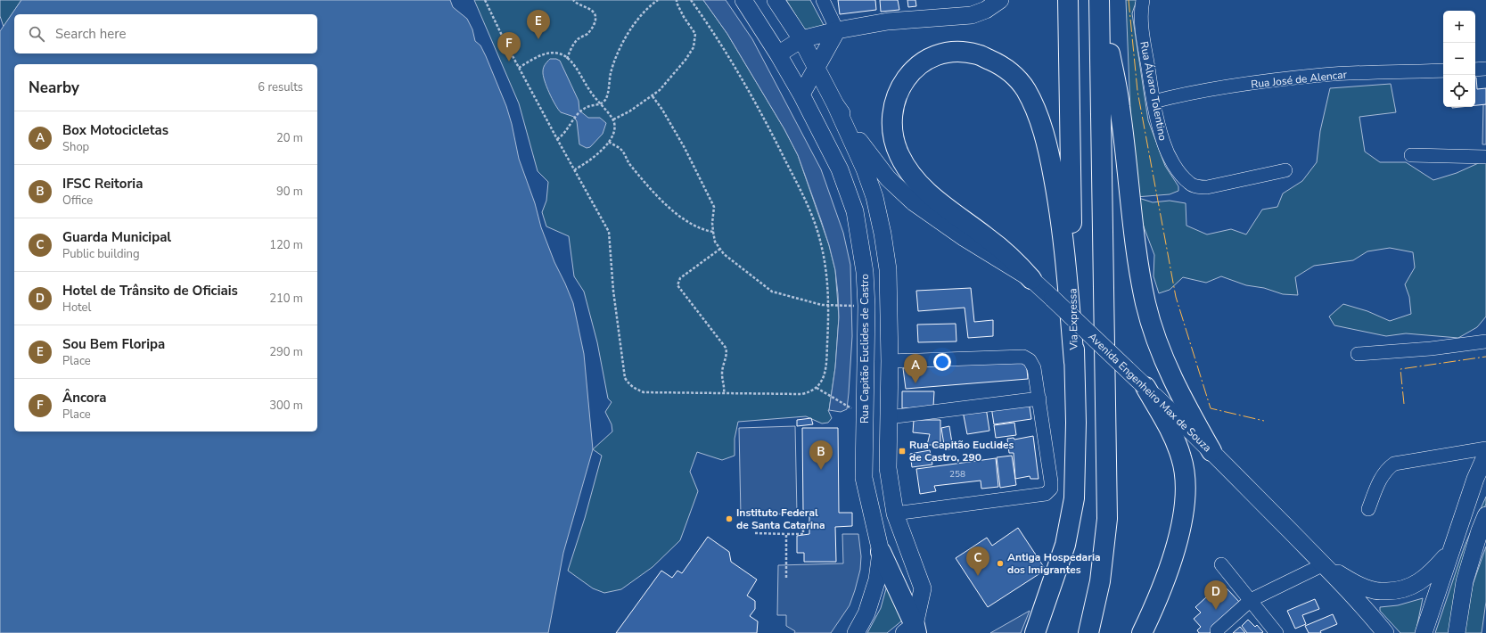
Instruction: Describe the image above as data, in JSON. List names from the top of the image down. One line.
{"streets":{"highway":["Via Expressa"],"main road":["Rua Capitão Euclides de Castro","Avenida Engenheiro Max de Souza"],"street":["Rua José de Alencar","Rua Álvaro Tolentino"]},"crossings":[["Rua José de Alencar","Rua Álvaro Tolentino"]],"places":{"transit":["Rua Capitão Euclides de Castro, 290"],"other":["Instituto Federal de Santa Catarina","Antiga Hospedaria dos Imigrantes"]},"house_numbers":["258"],"page":{"pins":["E","F","A","B","C","D"],"map_buttons":["+","−"],"search":"Search here","heading":["Nearby","6 results"],"list":[{"mark":"A","name":"Box Motocicletas","note":"Shop","value":"20 m"},{"mark":"B","name":"IFSC Reitoria","note":"Office","value":"90 m"},{"mark":"C","name":"Guarda Municipal","note":"Public building","value":"120 m"},{"mark":"D","name":"Hotel de Trânsito de Oficiais","note":"Hotel","value":"210 m"},{"mark":"E","name":"Sou Bem Floripa","note":"Place","value":"290 m"},{"mark":"F","name":"Âncora","note":"Place","value":"300 m"}]}}
